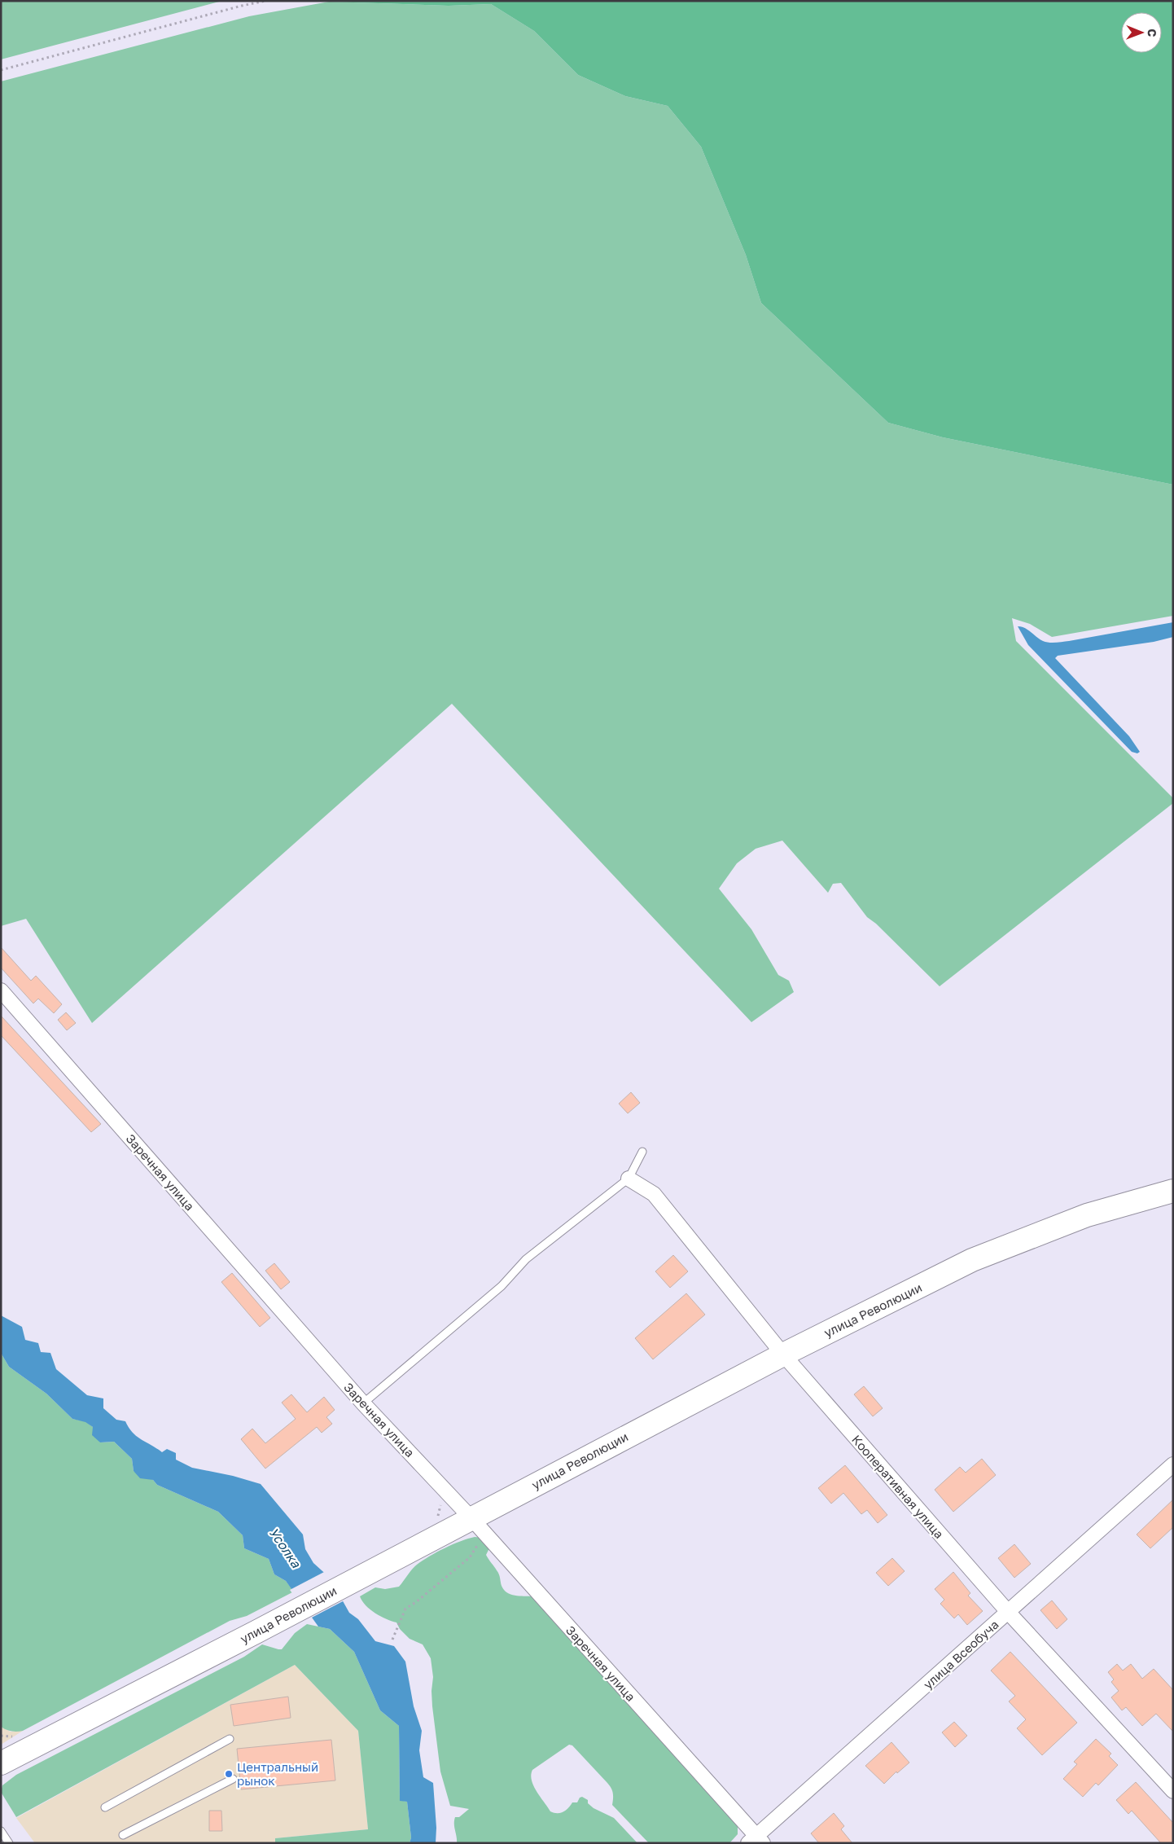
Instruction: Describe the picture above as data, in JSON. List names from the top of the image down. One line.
{"streets":{"main road":["улица Революции"],"street":["Заречная улица","Кооперативная улица","улица Всеобуча"]},"crossings":[["Заречная улица","улица Революции"],["Заречная улица","улица Всеобуча"],["улица Революции","Кооперативная улица"],["Кооперативная улица","улица Всеобуча"]],"water":["Усолка"],"places":["Центральный рынок"],"north":"right"}
